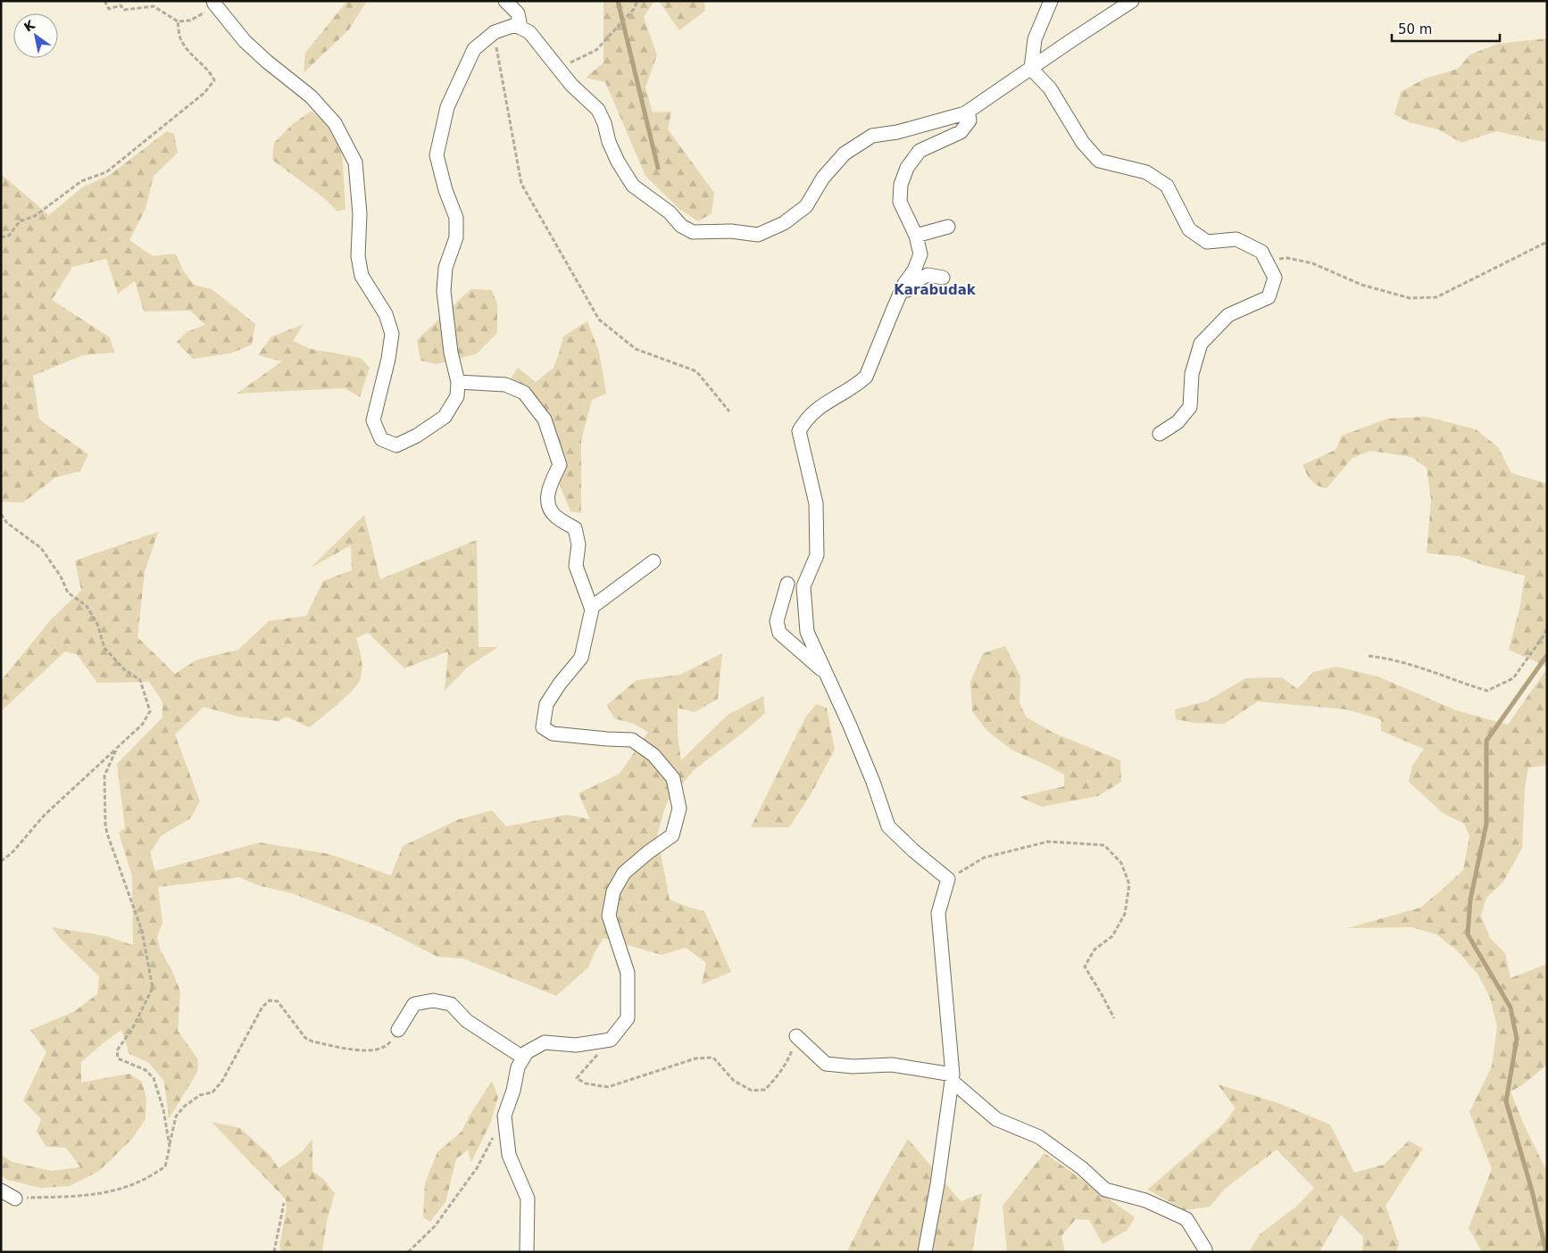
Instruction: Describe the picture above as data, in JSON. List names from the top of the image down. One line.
{"districts":["Karabudak"],"scale_bar":"50 m","north":"top left"}
